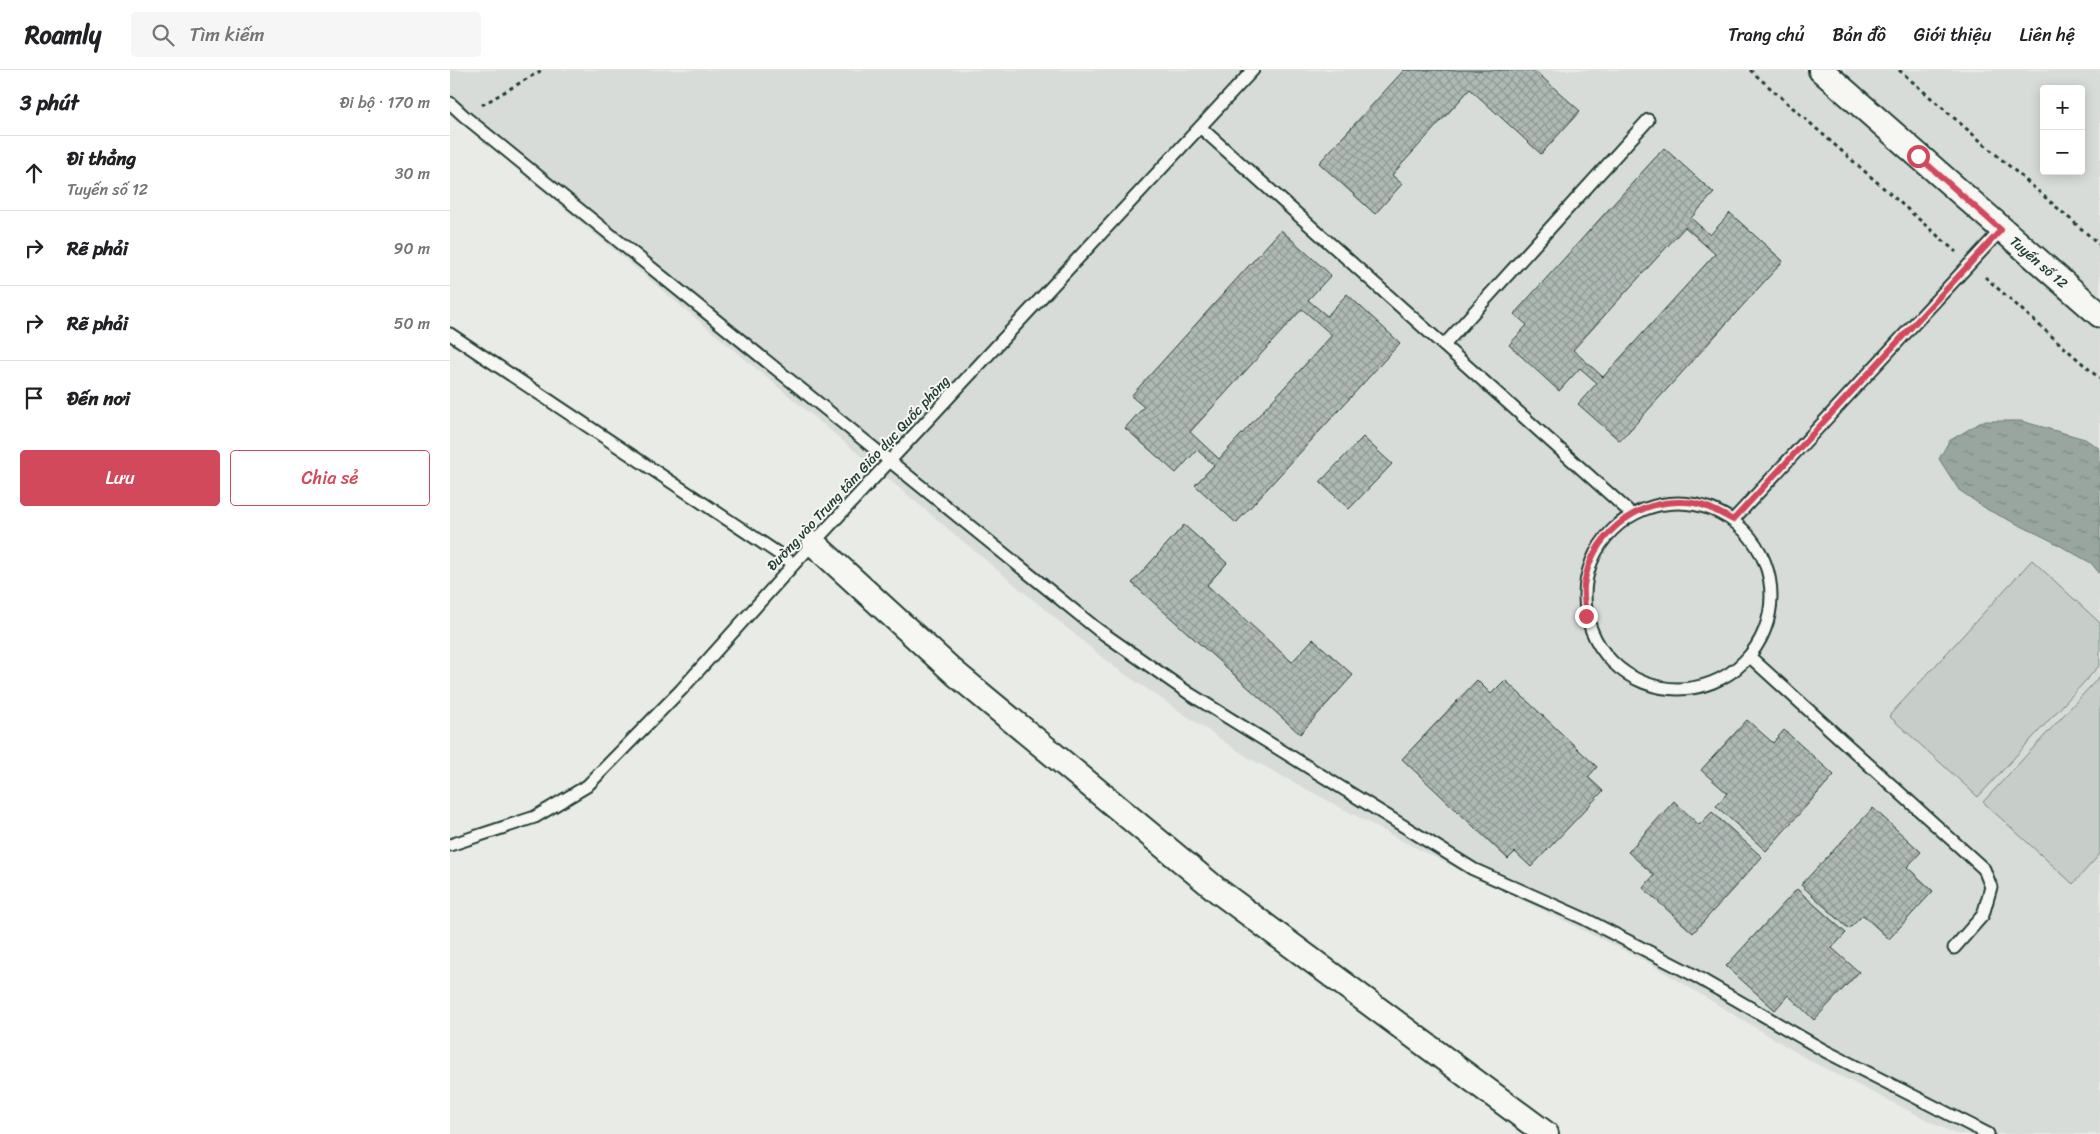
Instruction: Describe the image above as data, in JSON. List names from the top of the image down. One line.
{"streets":{"street":["Tuyến số 12"],"lane":["Đường vào Trung tâm Giáo dục Quốc phòng"]},"page":{"header":"Roamly","search":"Tìm kiếm","nav":["Trang chủ","Bản đồ","Giới thiệu","Liên hệ"],"heading":["3 phút","Đi bộ · 170 m"],"map_buttons":["+","−"],"list":[["Đi thẳng","Tuyến số 12","30 m"],["Rẽ phải","90 m"],["Rẽ phải","50 m"],"Đến nơi"],"buttons":["Lưu","Chia sẻ"]}}
